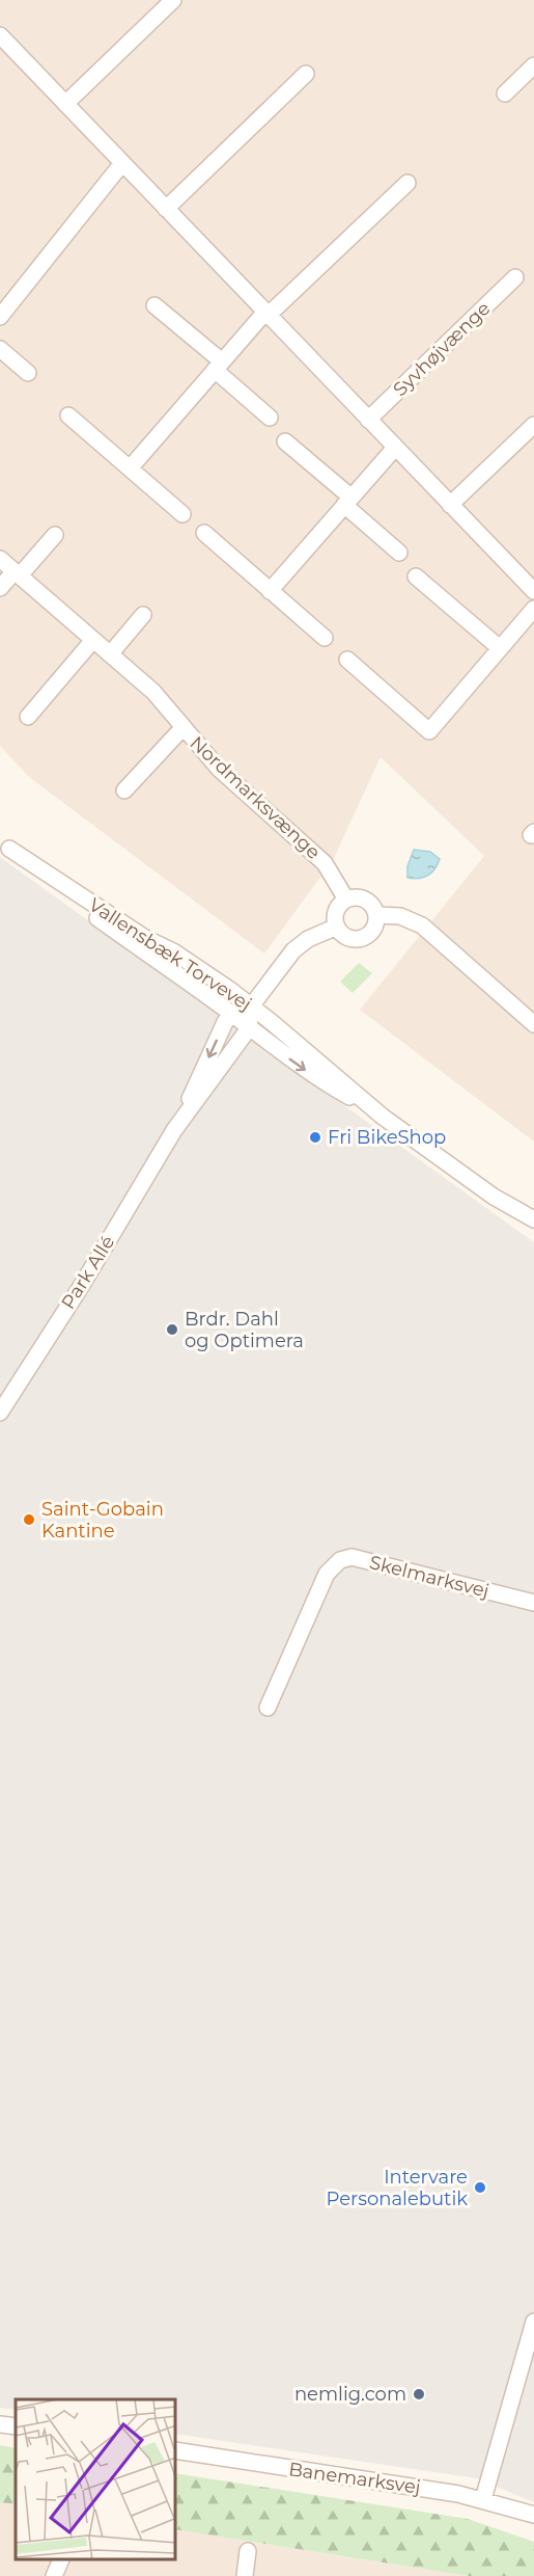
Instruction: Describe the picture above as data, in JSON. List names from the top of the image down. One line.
{"streets":{"street":["Syvhøjvænge","Nordmarksvænge","Vallensbæk Torvevej","Park Allé","Skelmarksvej","Banemarksvej"]},"crossings":[["Vallensbæk Torvevej","Park Allé"]],"places":["Fri BikeShop","Brdr. Dahl og Optimera","Saint-Gobain Kantine","Intervare Personalebutik","nemlig.com"]}
